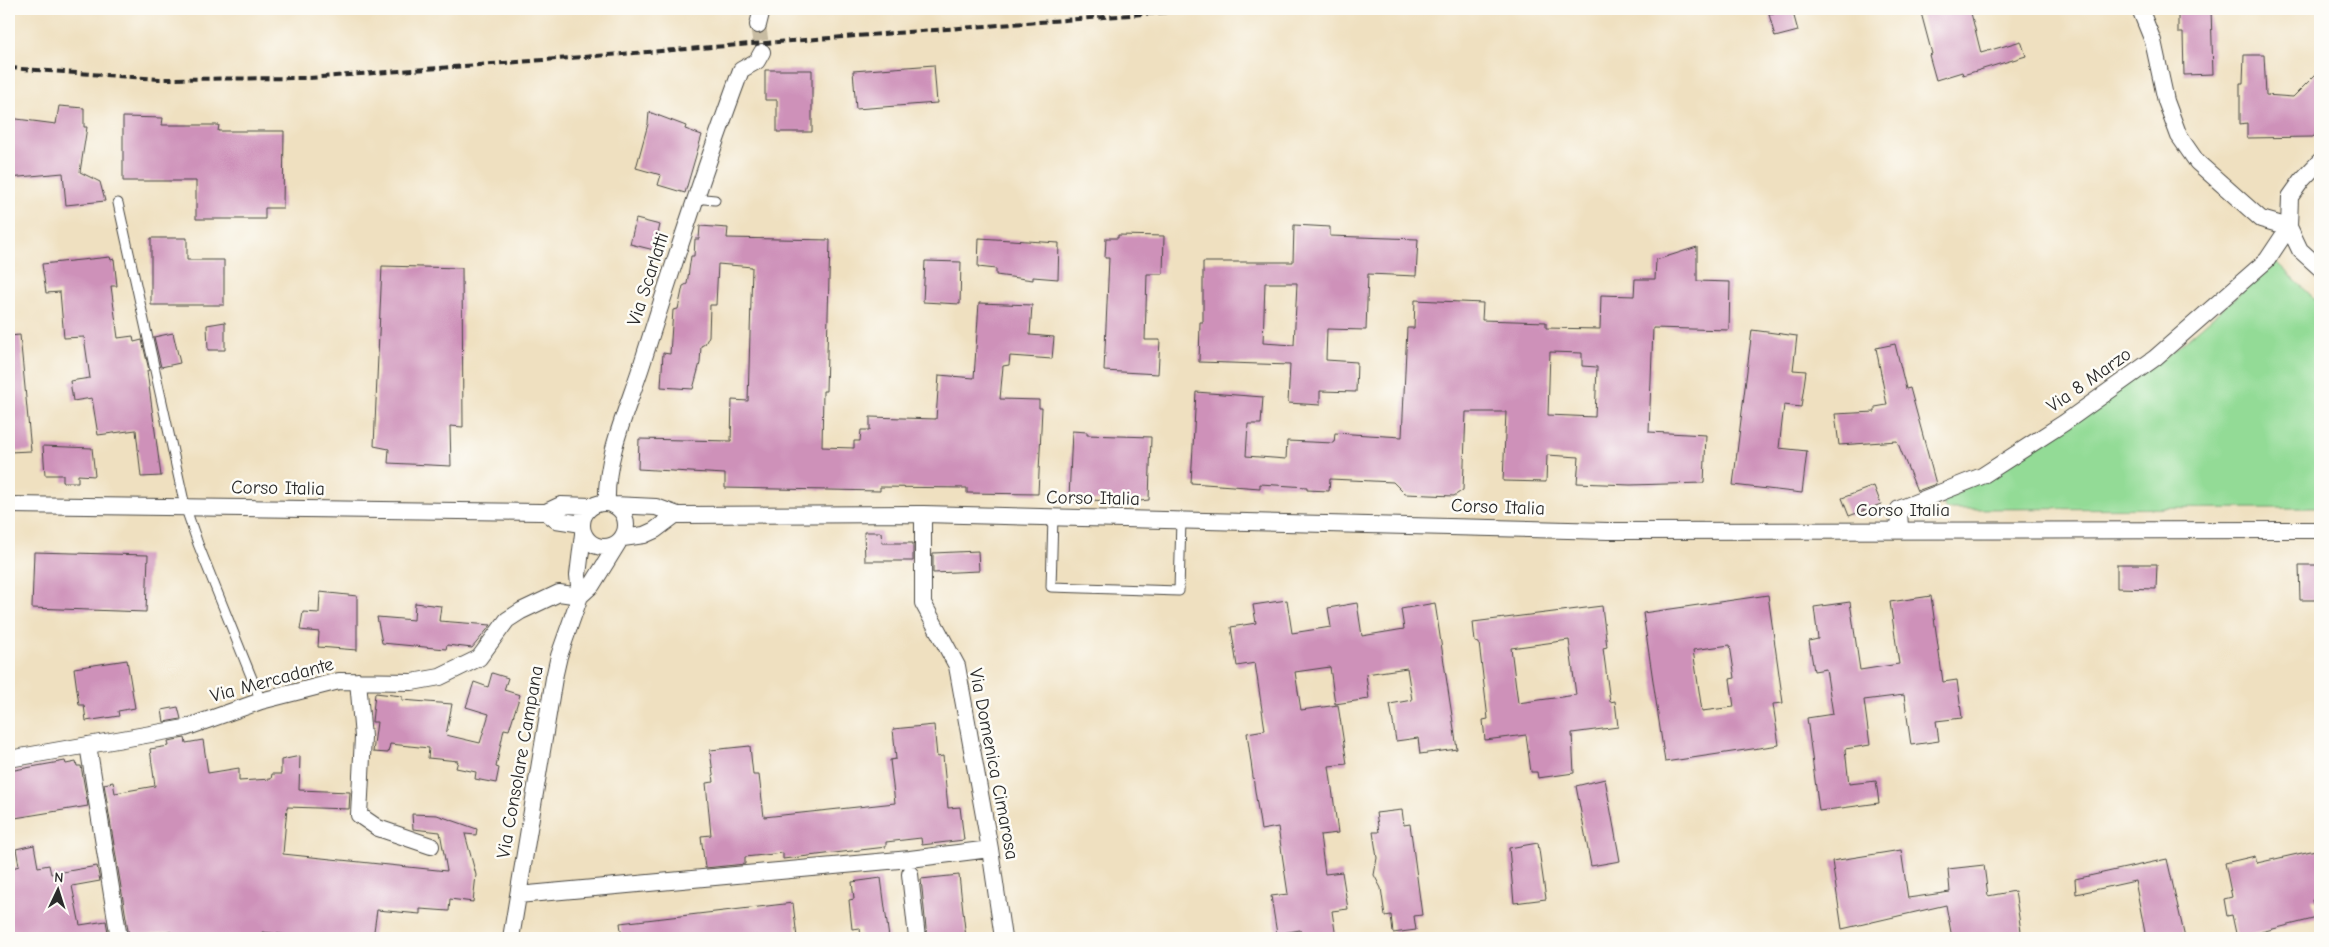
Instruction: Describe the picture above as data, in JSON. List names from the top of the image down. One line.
{"streets":{"street":["Via Scarlatti","Via 8 Marzo","Corso Italia","Via Mercadante","Via Consolare Campana","Via Domenica Cimarosa"]},"crossings":[["Via Scarlatti","Corso Italia"],["Via Scarlatti","Via Consolare Campana"],["Via 8 Marzo","Corso Italia"],["Corso Italia","Via Consolare Campana"],["Corso Italia","Via Domenica Cimarosa"],["Via Mercadante","Via Consolare Campana"]],"north":"top"}
